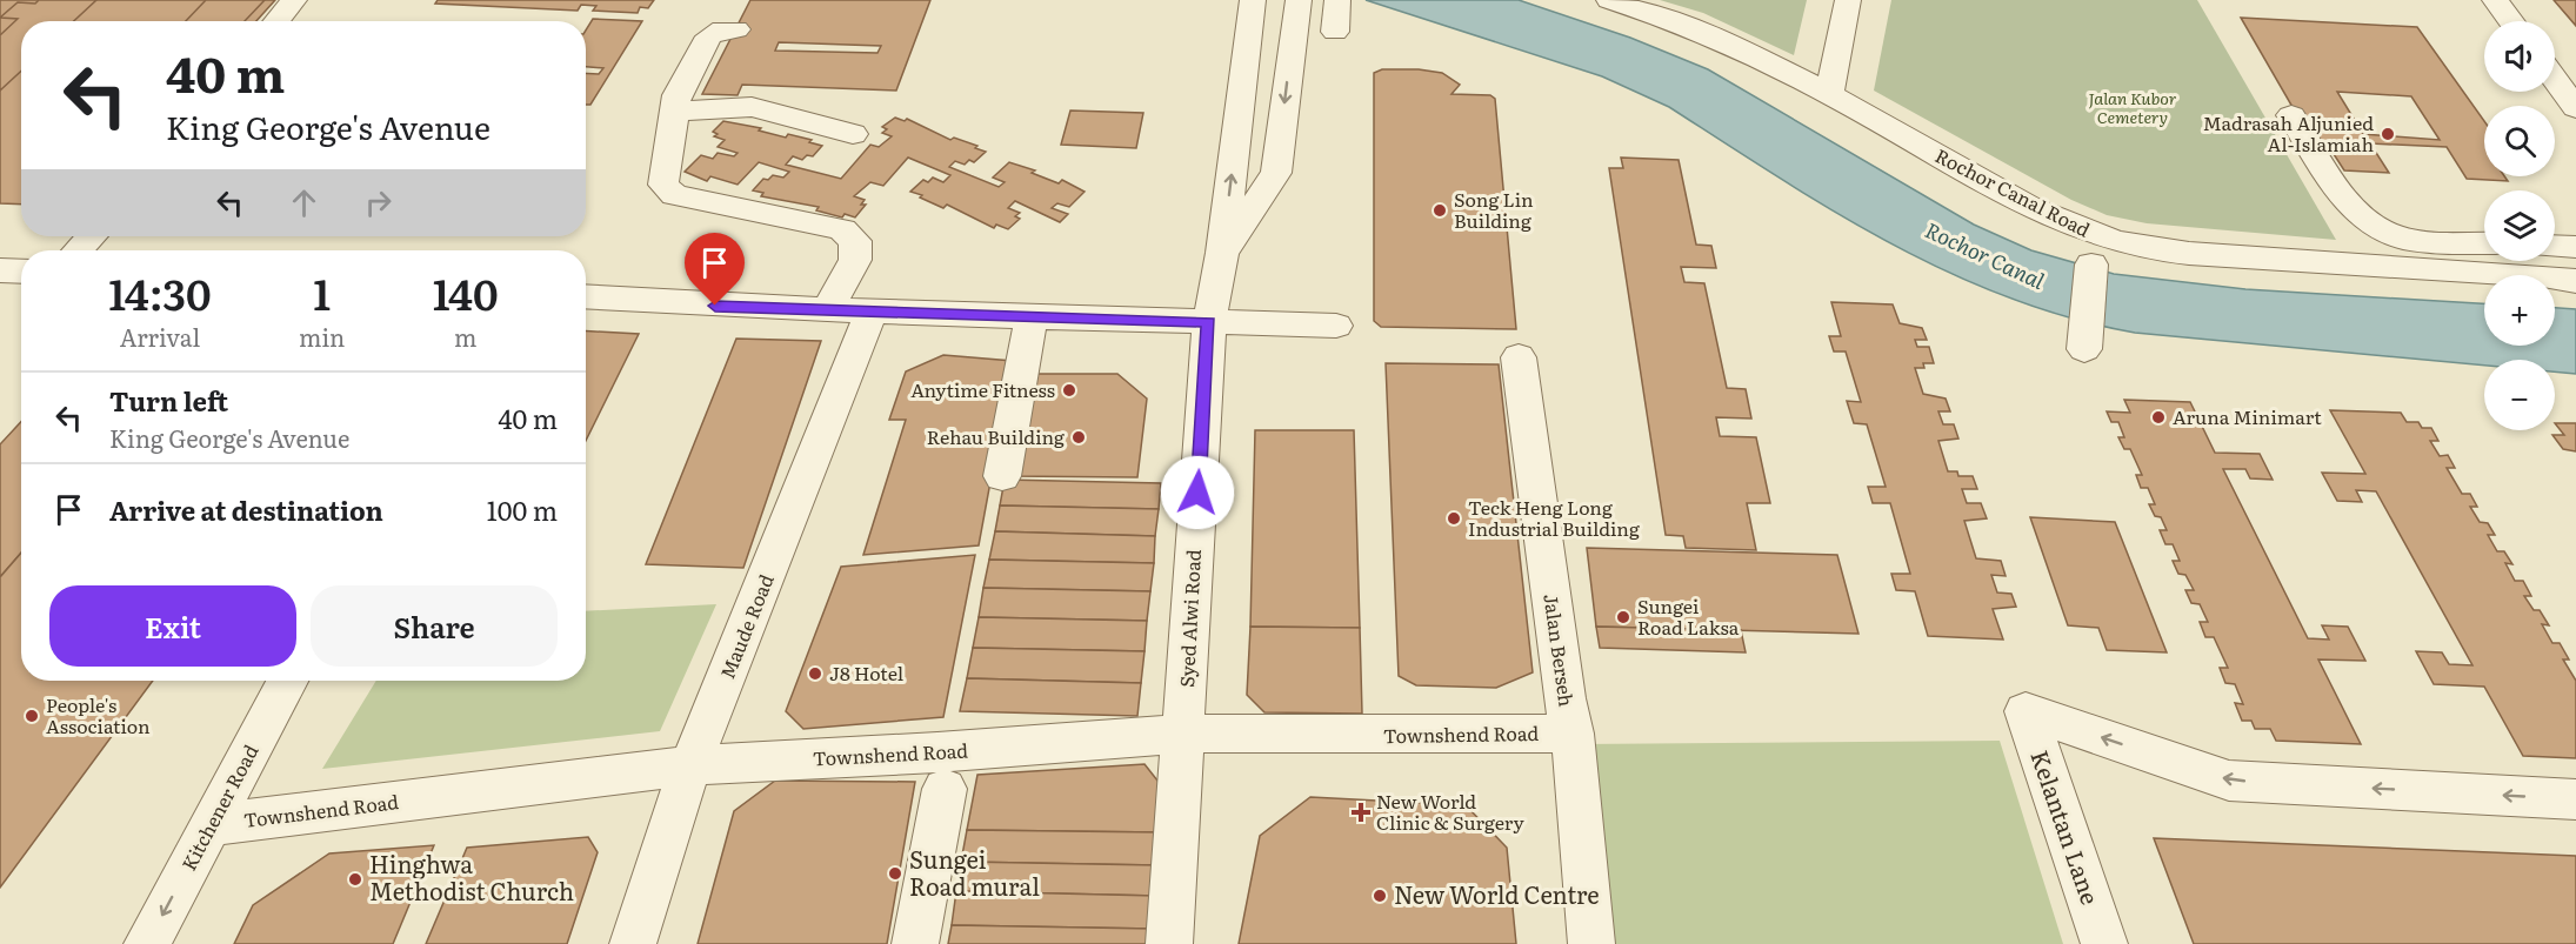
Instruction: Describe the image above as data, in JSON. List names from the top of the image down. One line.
{"streets":{"street":["Rochor Canal Road","Syed Alwi Road","Maude Road","Jalan Berseh","Townshend Road","Kitchener Road","Kelantan Lane"]},"crossings":[["Syed Alwi Road","Townshend Road"],["Maude Road","Townshend Road"],["Jalan Berseh","Townshend Road"],["Townshend Road","Kitchener Road"]],"one_way":["Kitchener Road"],"water":["Rochor Canal"],"parks":["Jalan Kubor Cemetery"],"places":{"other":["Madrasah Aljunied Al-Islamiah","Song Lin Building","Anytime Fitness","Aruna Minimart","Rehau Building","Teck Heng Long Industrial Building","Sungei Road Laksa","J8 Hotel","People's Association","Sungei Road mural","Hinghwa Methodist Church","New World Centre"],"health":["New World Clinic & Surgery"]},"page":{"map_buttons":["+","−"],"turn":["40 m","King George's Avenue"],"eta":["14:30","Arrival","1","min","140","m"],"list":[{"name":"Turn left","note":"King George's Avenue","value":"40 m"},{"name":"Arrive at destination","value":"100 m"}],"buttons":["Exit","Share"]}}
